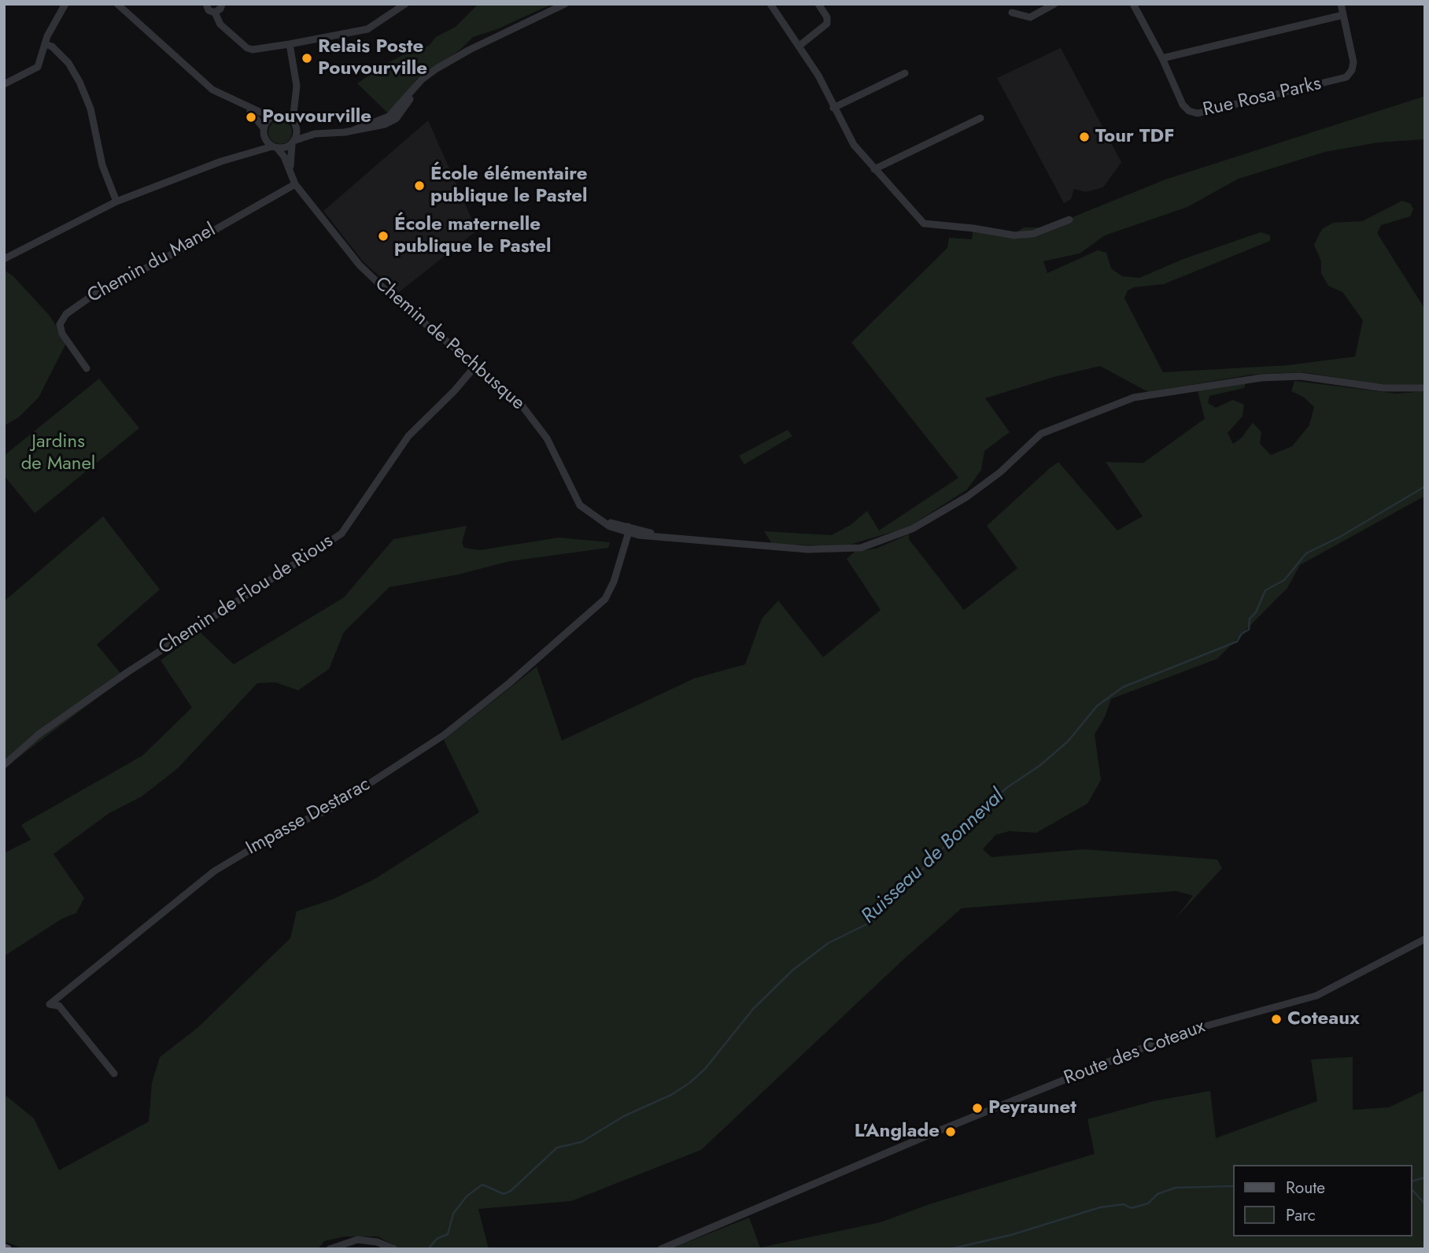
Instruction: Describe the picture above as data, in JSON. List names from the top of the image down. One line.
{"streets":{"street":["Rue Rosa Parks","Chemin du Manel","Chemin de Pechbusque","Chemin de Flou de Rious","Impasse Destarac","Route des Coteaux"]},"crossings":[["Chemin du Manel","Chemin de Pechbusque"],["Chemin de Pechbusque","Chemin de Flou de Rious"],["Chemin de Pechbusque","Impasse Destarac"]],"water":["Ruisseau de Bonneval"],"parks":["Jardins de Manel"],"places":["Relais Poste Pouvourville","Pouvourville","Tour TDF","École élémentaire publique le Pastel","École maternelle publique le Pastel","Coteaux","Peyraunet","L'Anglade"],"legend":["Route","Parc"]}
